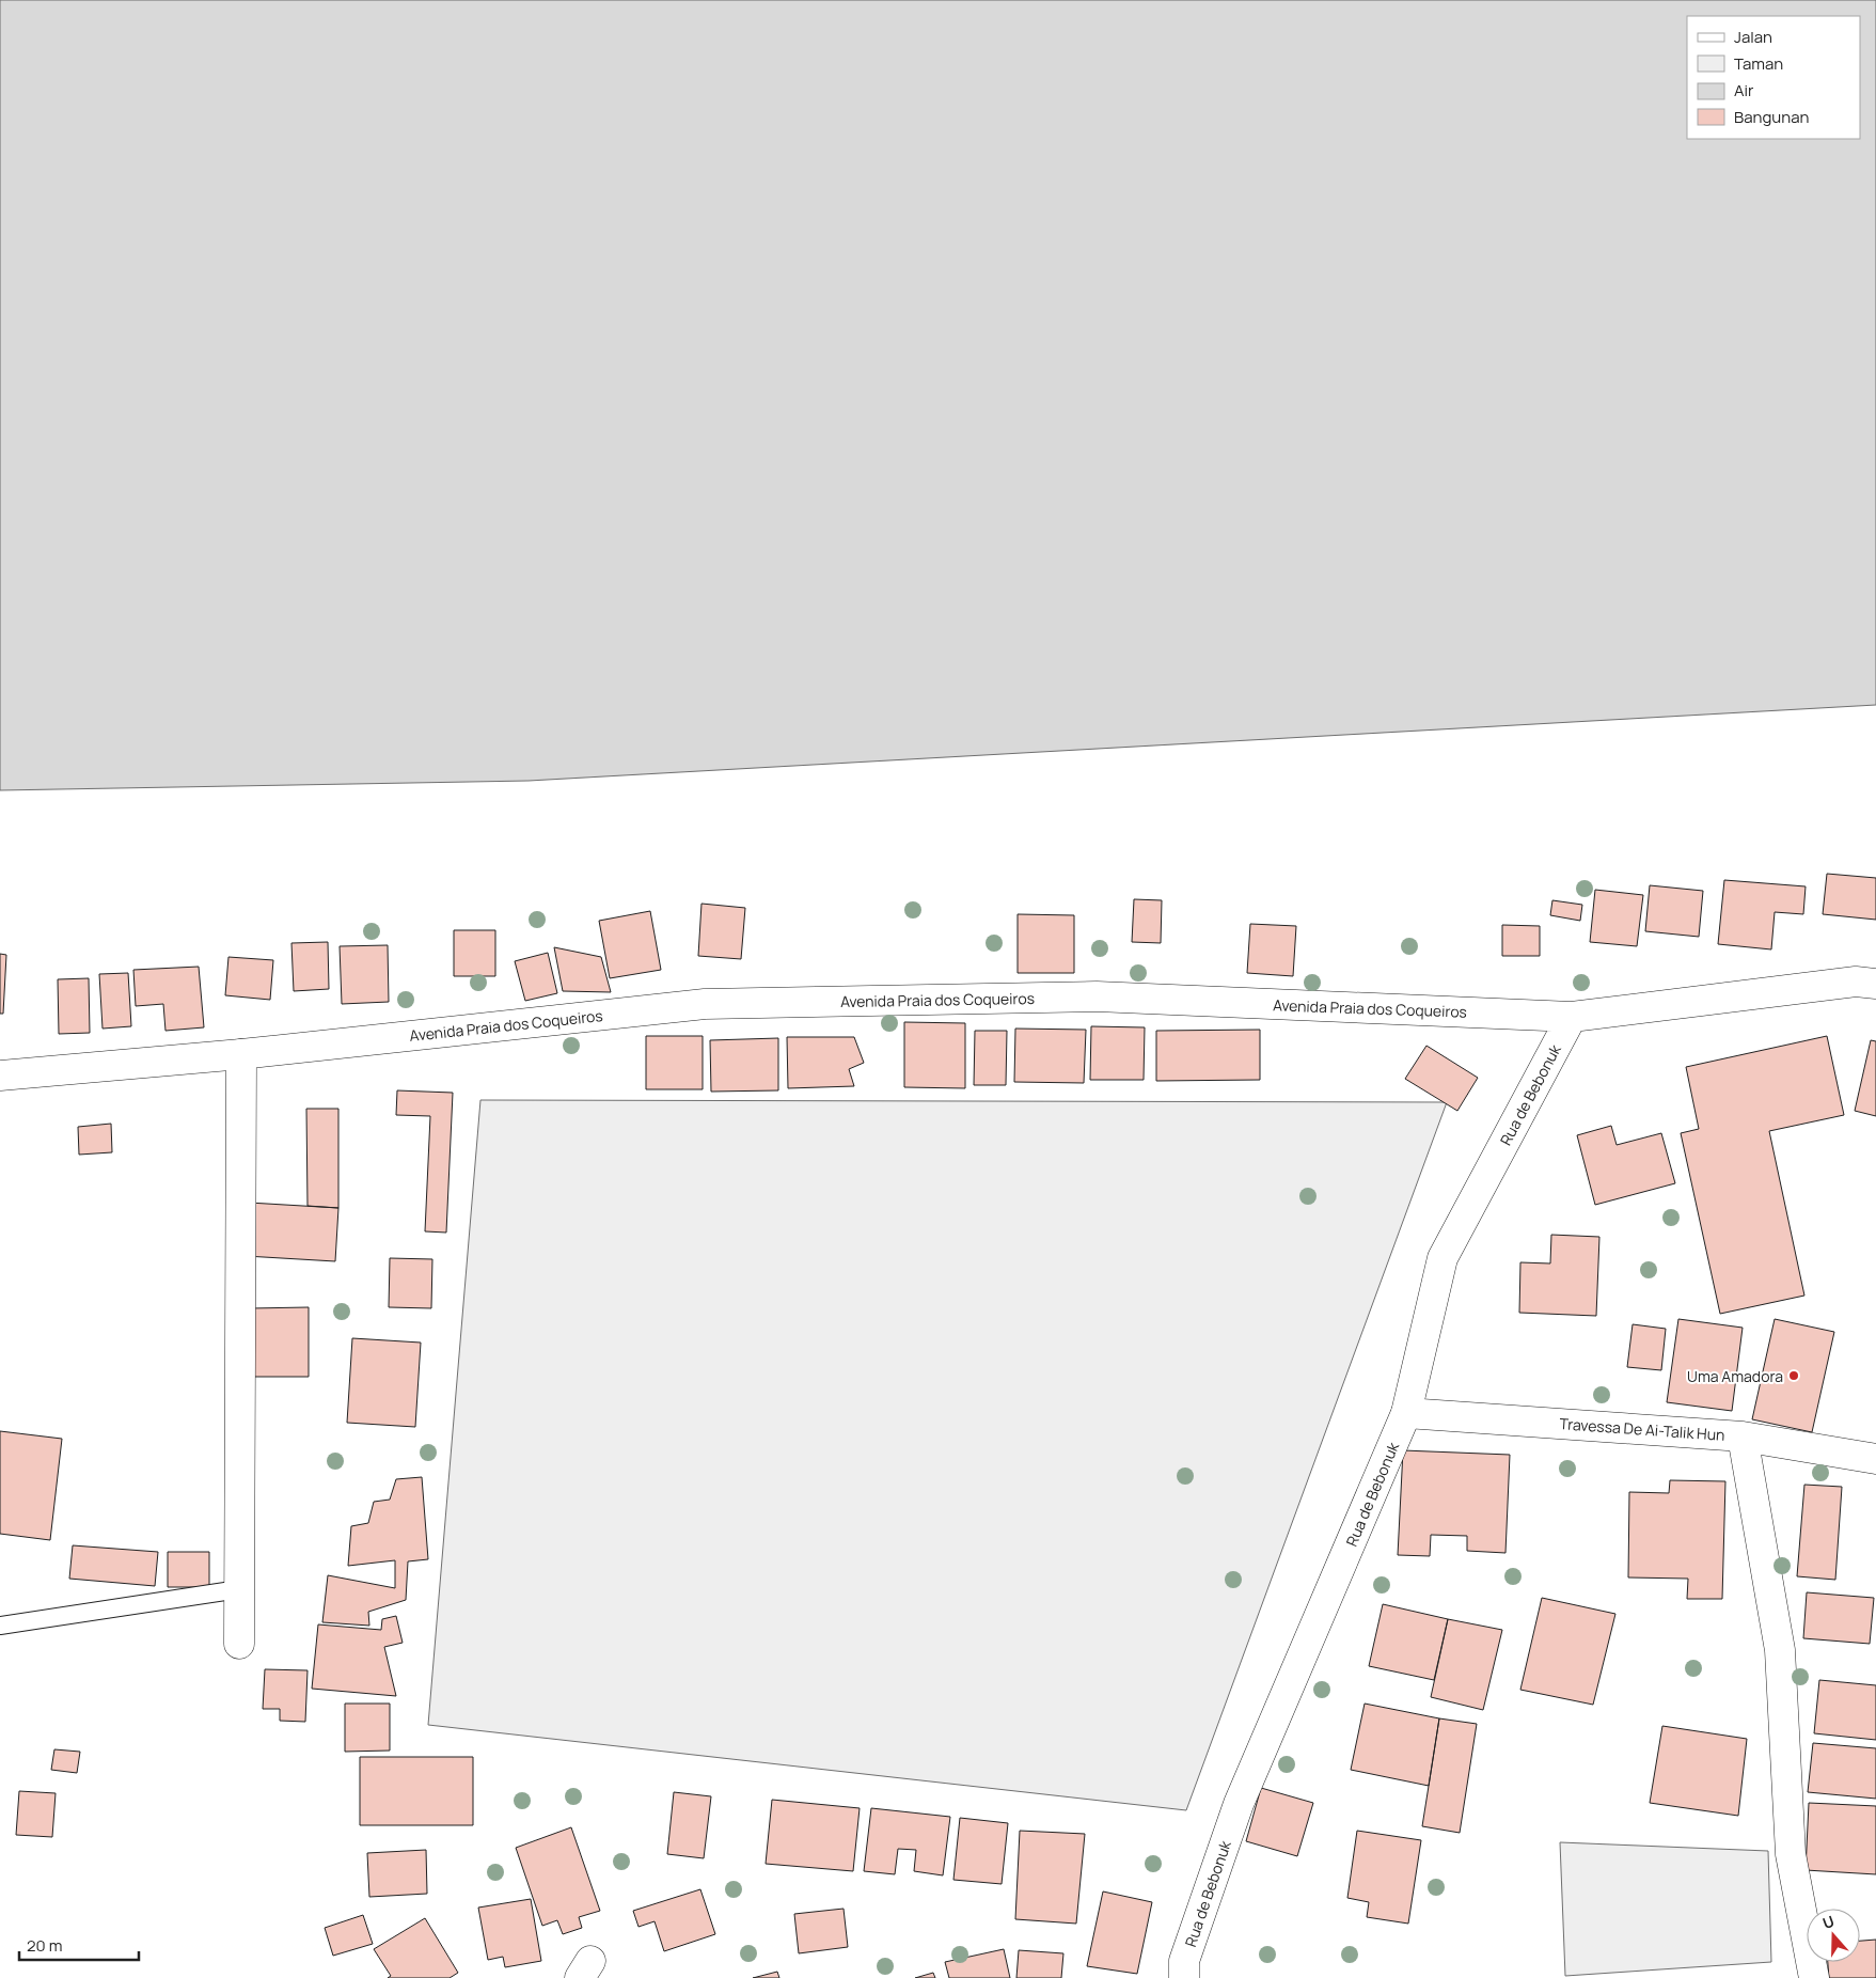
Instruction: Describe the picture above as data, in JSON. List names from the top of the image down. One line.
{"streets":{"street":["Avenida Praia dos Coqueiros","Rua de Bebonuk","Travessa De Ai-Talik Hun"]},"crossings":[["Avenida Praia dos Coqueiros","Rua de Bebonuk"],["Rua de Bebonuk","Travessa De Ai-Talik Hun"]],"places":["Uma Amadora"],"legend":["Jalan","Taman","Air","Bangunan"],"scale_bar":"20 m","north":"top"}
